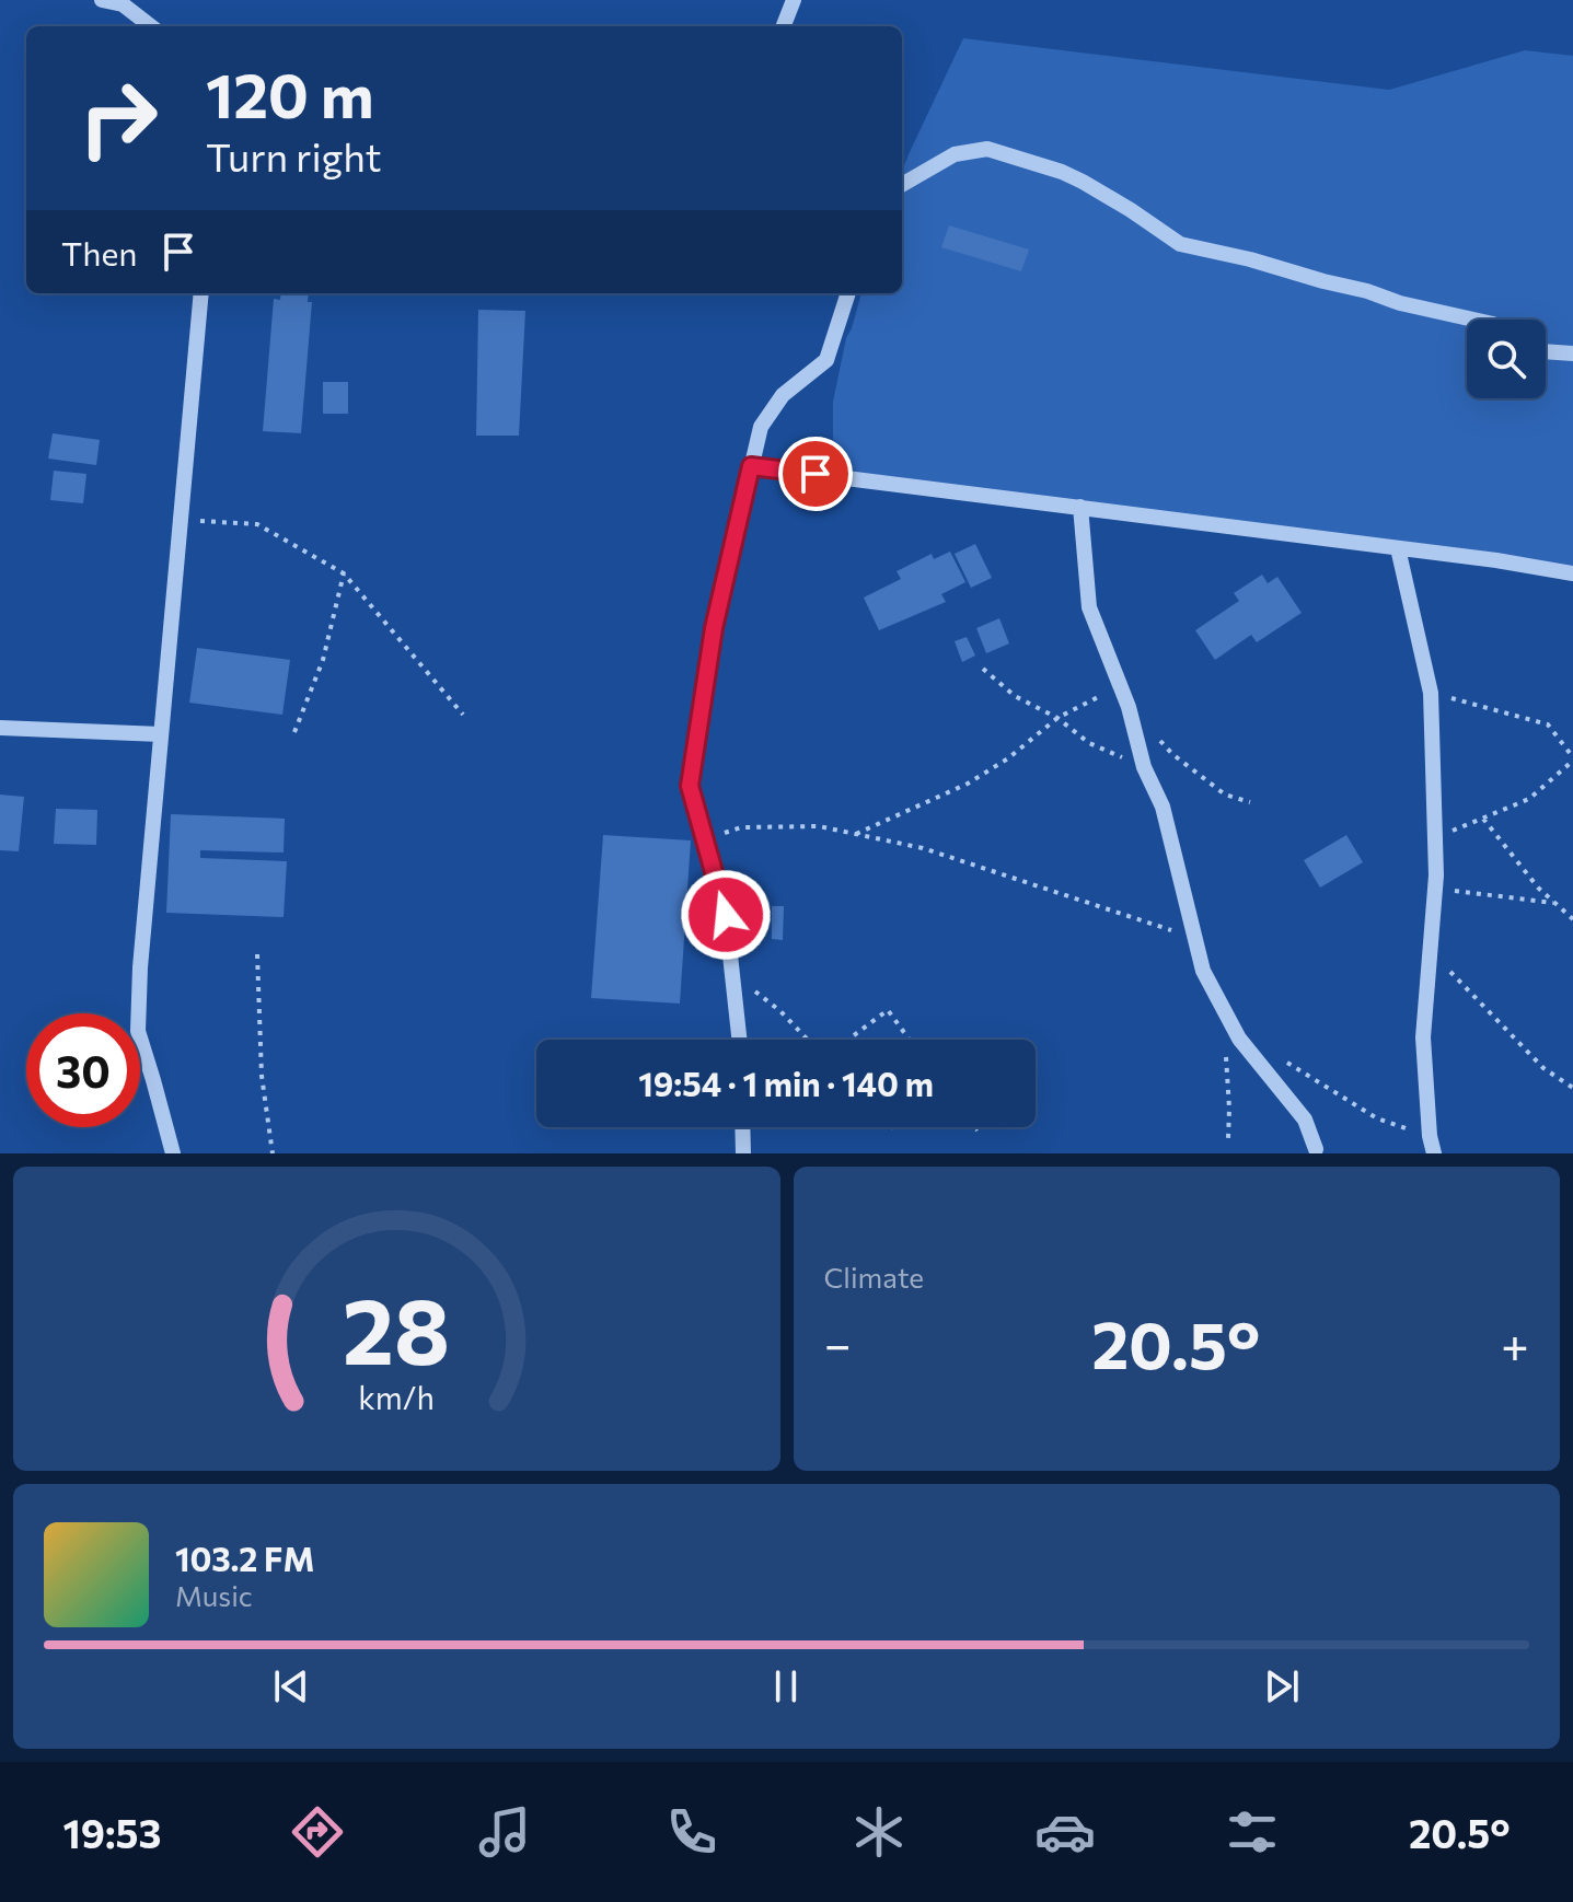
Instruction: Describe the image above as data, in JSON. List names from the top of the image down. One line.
{"page":{"turn":["120 m","Turn right"],"then":"Then","limit":"30","trip":"19:54 · 1 min · 140 m","tile":"Climate","heat":["−","20.5°","+"],"song":["103.2 FM","Music"],"tabs":["19:53","20.5°"],"gauge":["28","km/h"]}}
